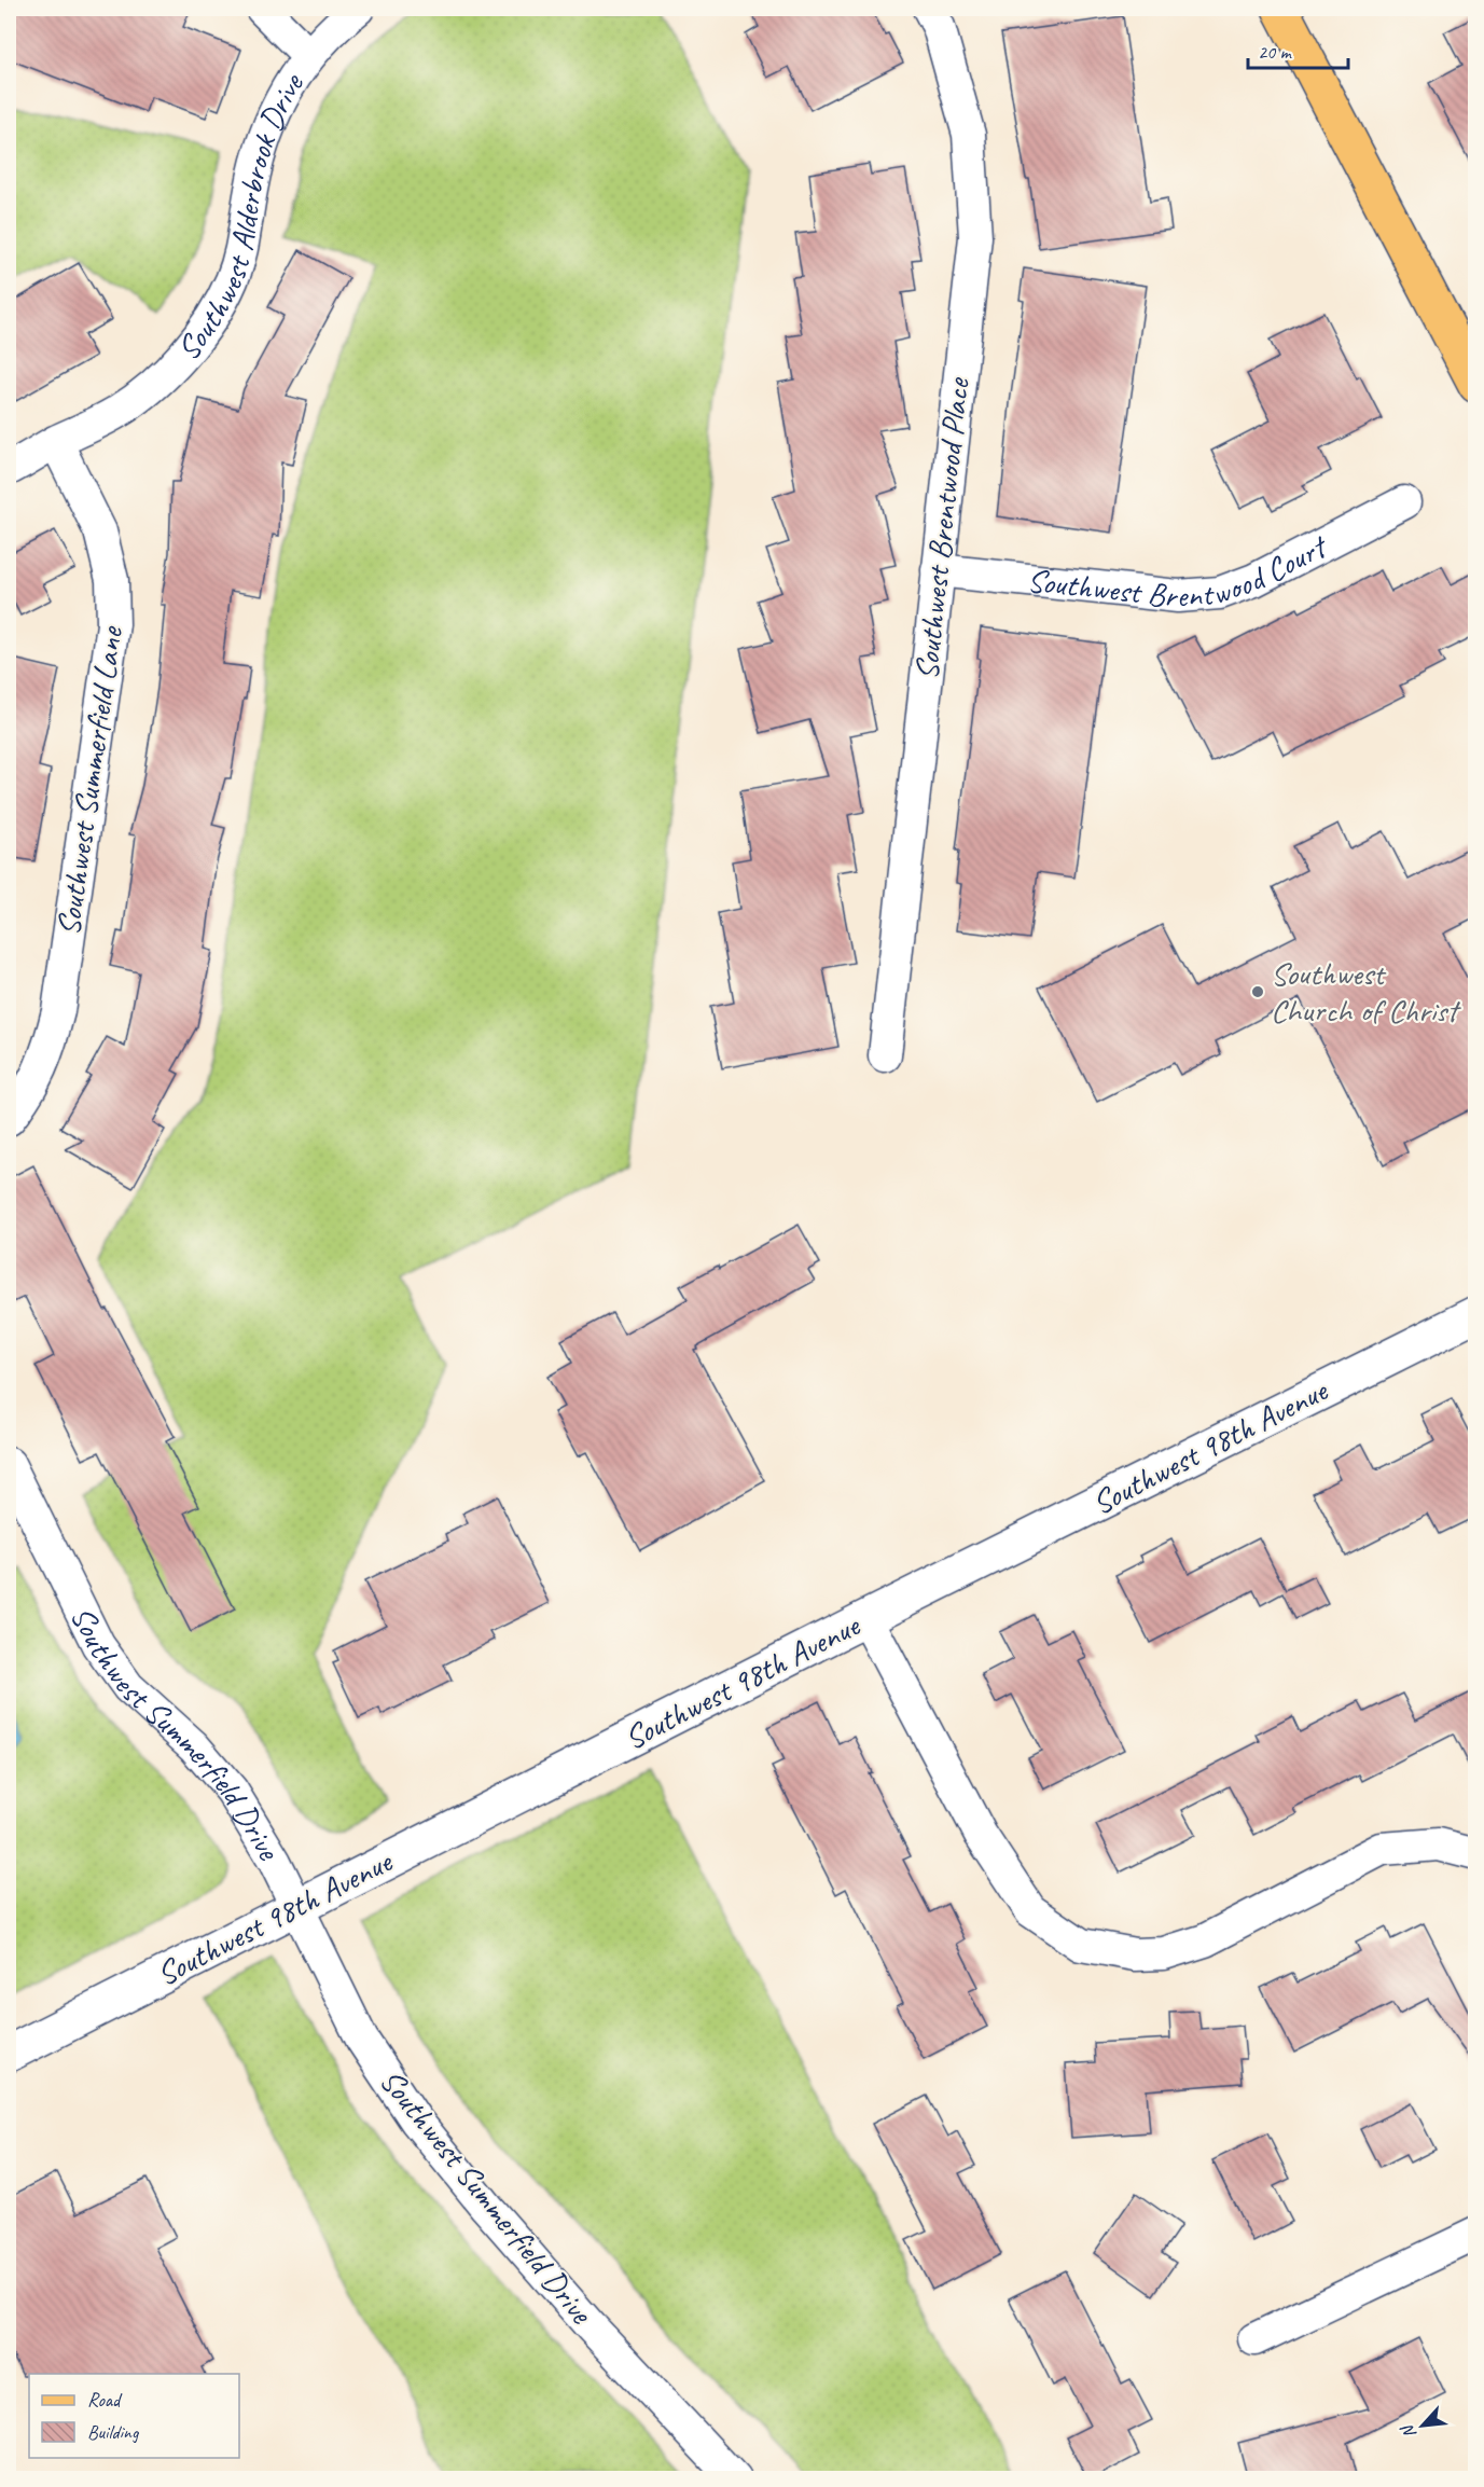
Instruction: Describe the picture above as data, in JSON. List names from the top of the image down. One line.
{"streets":{"street":["Southwest Alderbrook Drive","Southwest Brentwood Place","Southwest Brentwood Court","Southwest Summerfield Lane","Southwest 98th Avenue","Southwest Summerfield Drive"]},"crossings":[["Southwest Alderbrook Drive","Southwest Summerfield Lane"],["Southwest Brentwood Place","Southwest Brentwood Court"],["Southwest 98th Avenue","Southwest Summerfield Drive"]],"places":["Southwest Church of Christ"],"legend":["Road","Building"],"scale_bar":"20 m","north":"bottom left"}
